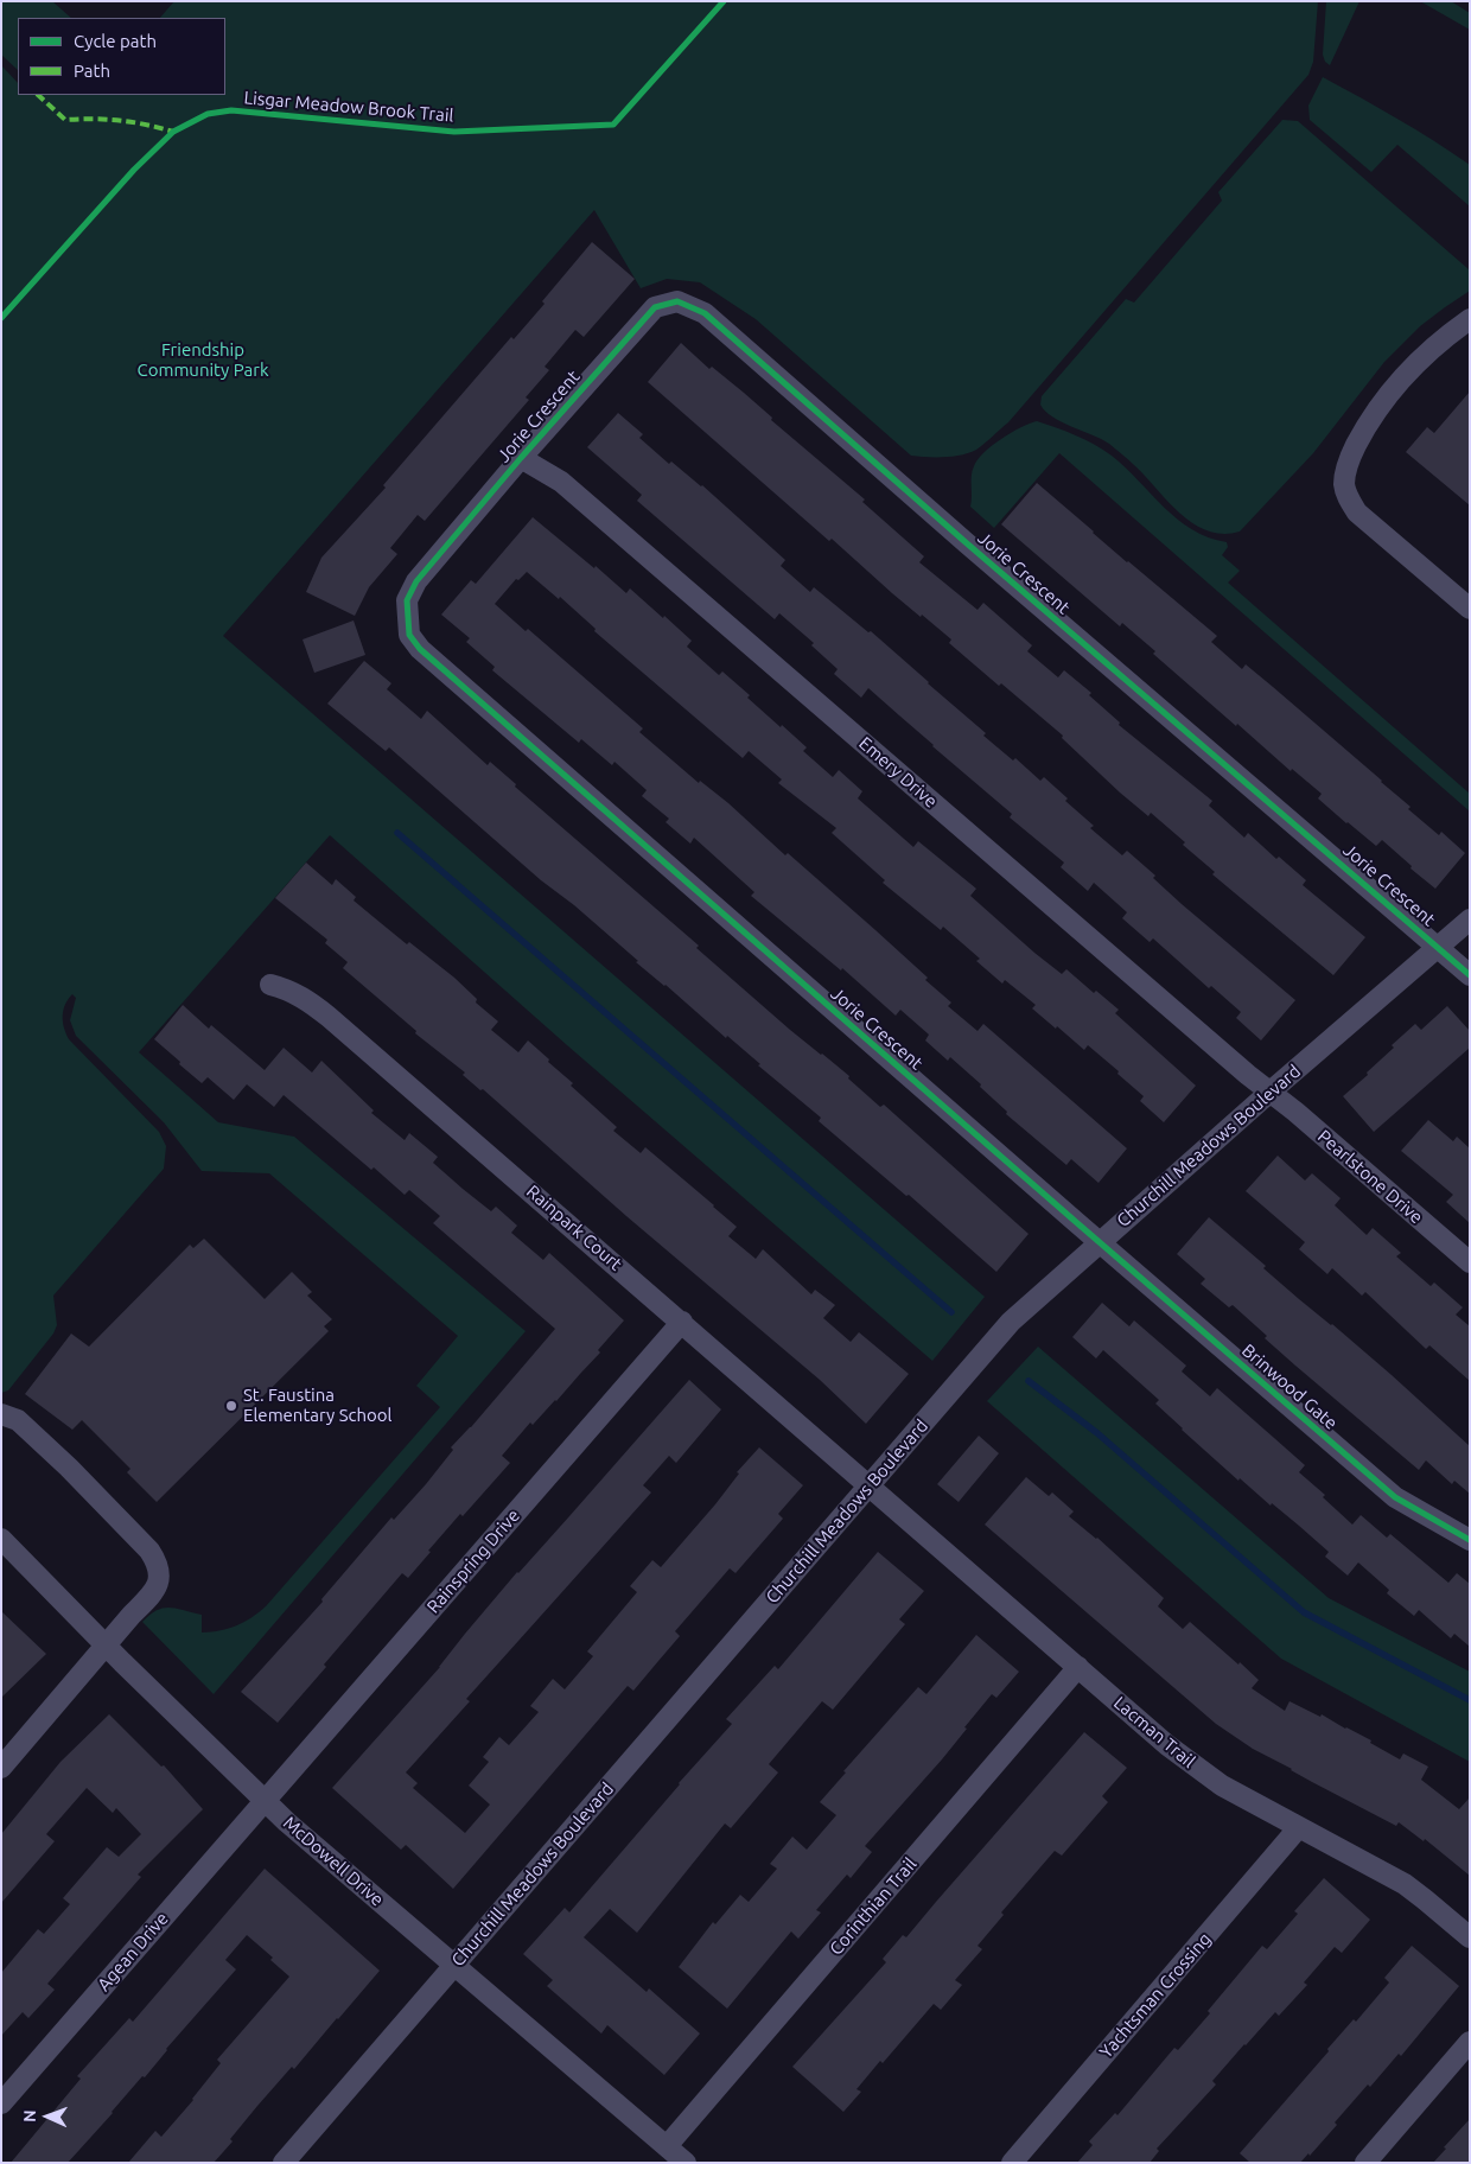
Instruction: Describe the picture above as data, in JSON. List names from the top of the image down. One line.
{"streets":{"street":["Jorie Crescent","Emery Drive","Churchill Meadows Boulevard","Pearlstone Drive","Rainpark Court","Brinwood Gate","Rainspring Drive","Lacman Trail","McDowell Drive","Corinthian Trail","Agean Drive","Yachtsman Crossing"],"cycle path":["Lisgar Meadow Brook Trail"]},"crossings":[["Jorie Crescent","Emery Drive"],["Jorie Crescent","Churchill Meadows Boulevard"],["Jorie Crescent","Brinwood Gate"],["Emery Drive","Churchill Meadows Boulevard"],["Emery Drive","Pearlstone Drive"],["Churchill Meadows Boulevard","Pearlstone Drive"],["Churchill Meadows Boulevard","Rainpark Court"],["Churchill Meadows Boulevard","Brinwood Gate"],["Churchill Meadows Boulevard","Lacman Trail"],["Churchill Meadows Boulevard","McDowell Drive"],["Rainpark Court","Rainspring Drive"],["Rainpark Court","Lacman Trail"],["Rainspring Drive","McDowell Drive"],["Rainspring Drive","Agean Drive"],["Lacman Trail","Corinthian Trail"],["Lacman Trail","Yachtsman Crossing"],["McDowell Drive","Corinthian Trail"],["McDowell Drive","Agean Drive"]],"parks":["Friendship Community Park"],"places":["St. Faustina Elementary School"],"legend":["Cycle path","Path"],"north":"left"}
